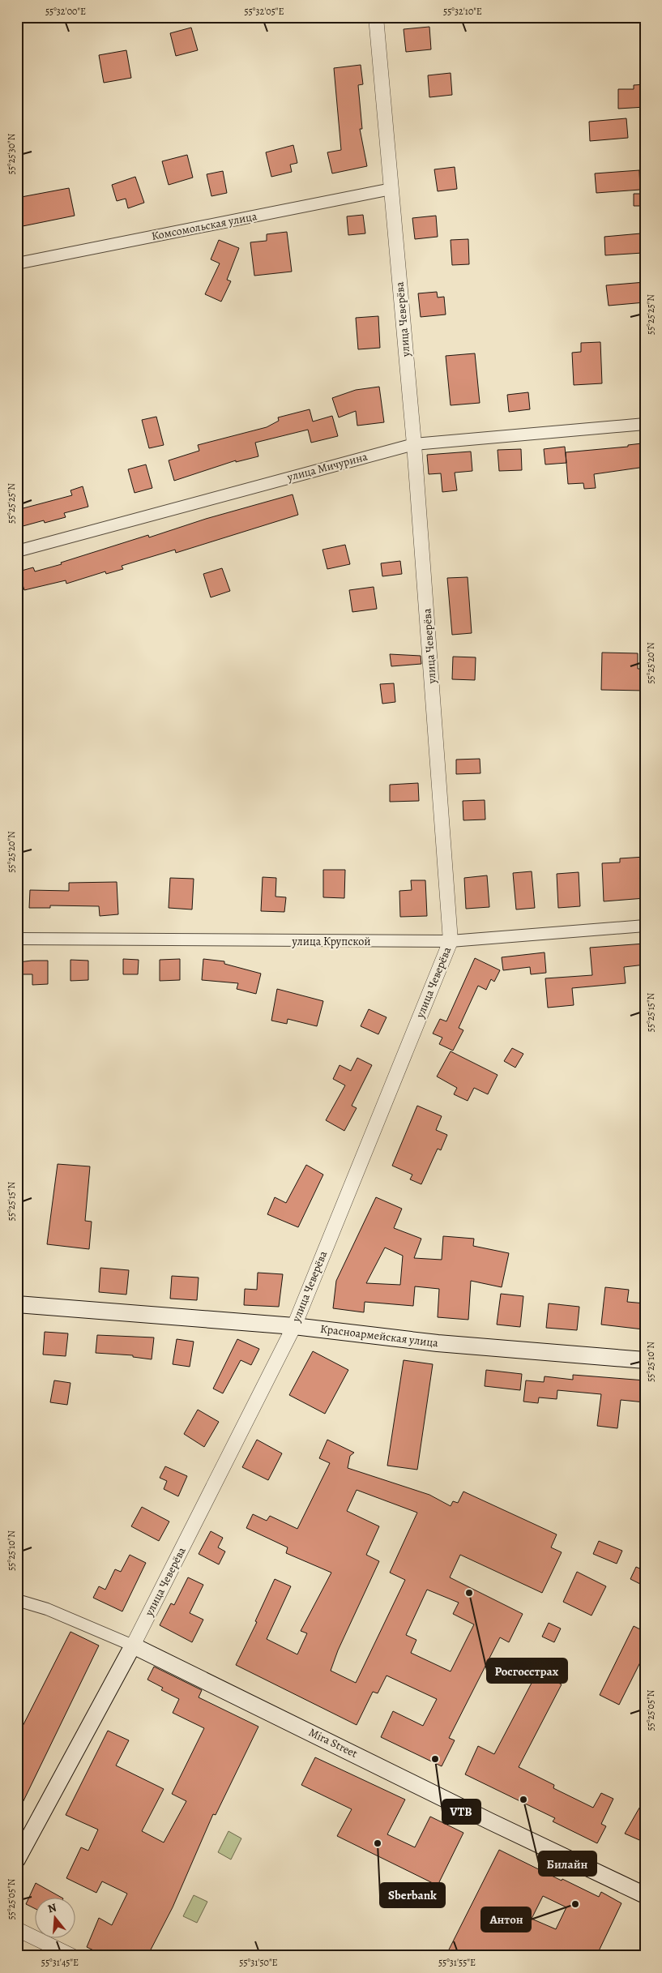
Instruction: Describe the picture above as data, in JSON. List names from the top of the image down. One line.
{"streets":{"main road":["улица Чеверёва","Красноармейская улица","Mira Street"],"street":["Комсомольская улица","улица Мичурина","улица Крупской"]},"crossings":[["Комсомольская улица","улица Чеверёва"],["улица Чеверёва","улица Мичурина"],["улица Чеверёва","улица Крупской"],["улица Чеверёва","Красноармейская улица"],["улица Чеверёва","Mira Street"]],"places":["Росгосстрах","VTB","Билайн","Sberbank","Антон"],"north":"top","coordinates":["55°32'00\"E","55°32'05\"E","55°32'10\"E","55°25'30\"N","55°25'25\"N","55°25'20\"N","55°25'15\"N","55°25'10\"N","55°25'05\"N","55°31'45\"E","55°31'50\"E","55°31'55\"E"]}
